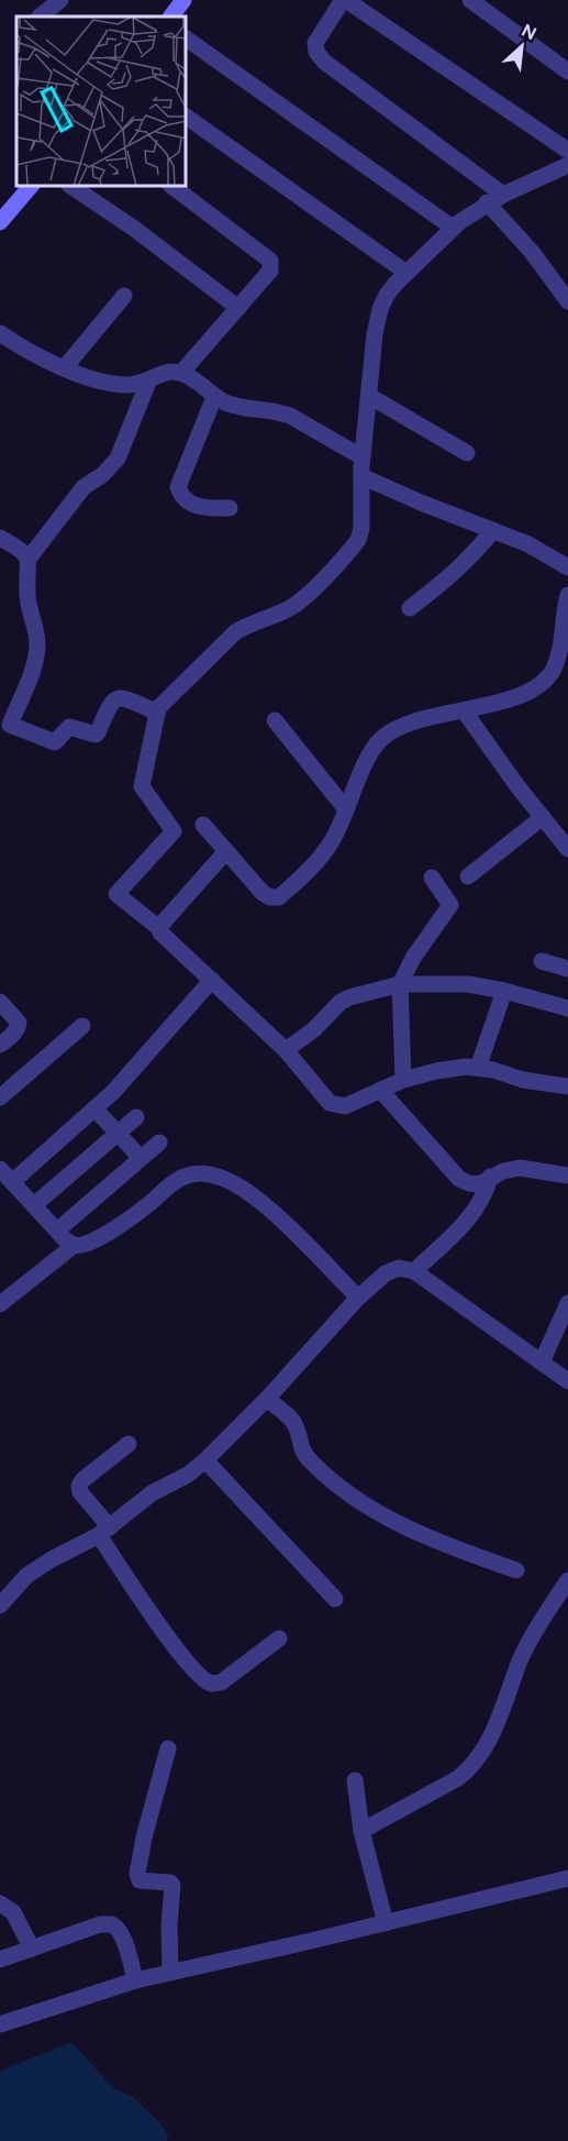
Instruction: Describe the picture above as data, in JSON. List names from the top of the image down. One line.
{"north":"top right"}
